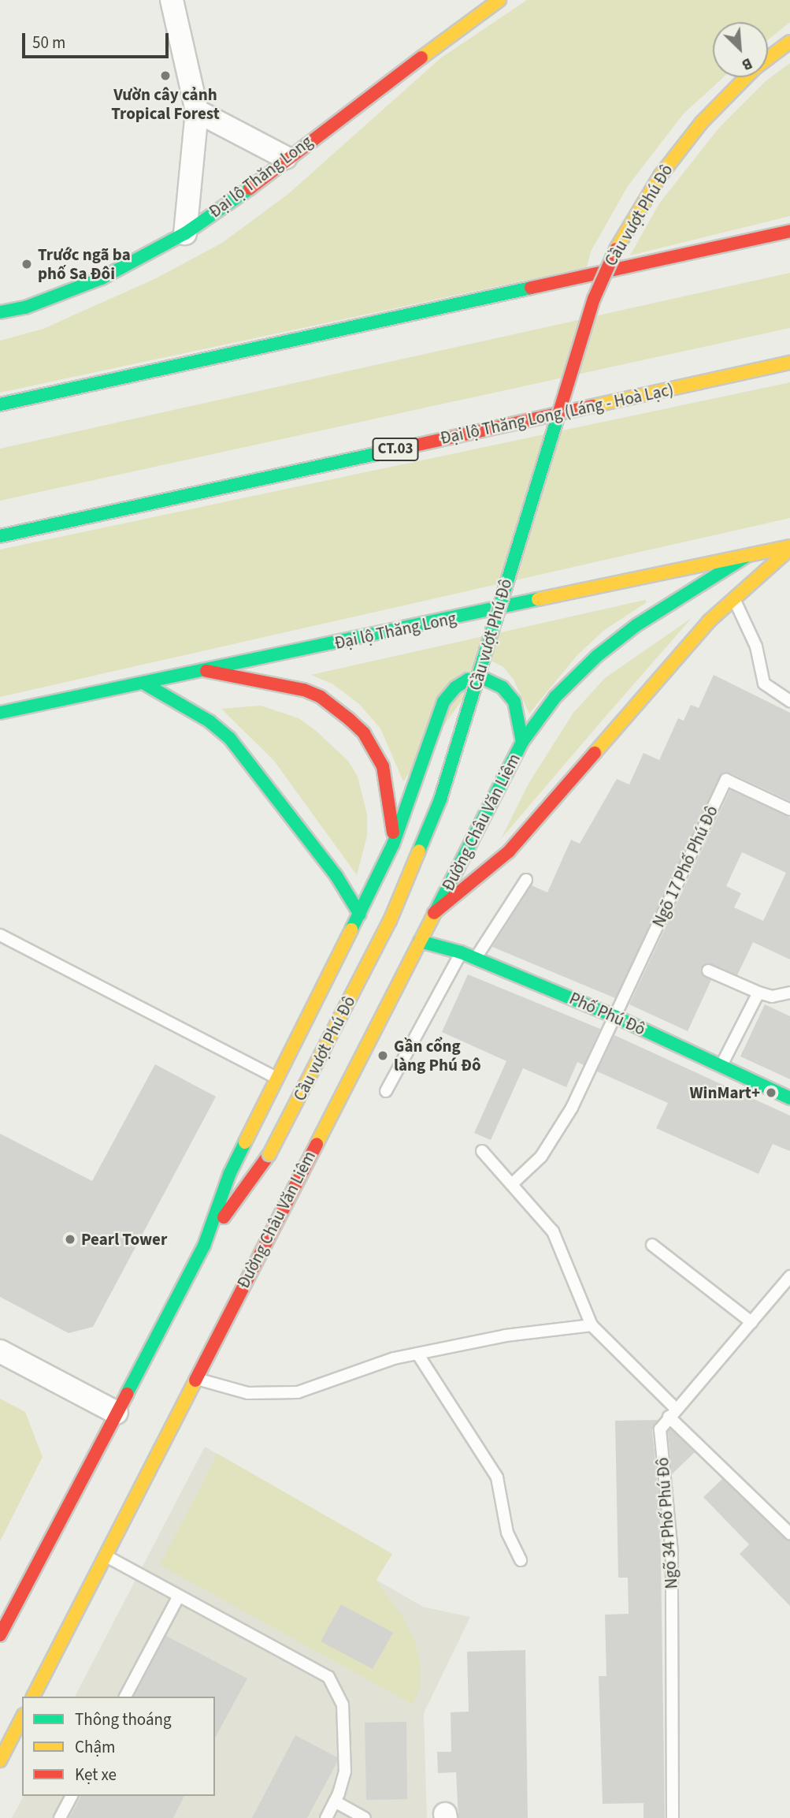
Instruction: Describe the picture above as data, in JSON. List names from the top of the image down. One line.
{"streets":{"main road":["Đại lộ Thăng Long","Cầu vượt Phú Đô","Đại lộ Thăng Long (Láng - Hoà Lạc)","CT.03","Đường Châu Văn Liêm","Phố Phú Đô"],"lane":["Ngõ 17 Phố Phú Đô","Ngõ 34 Phố Phú Đô"]},"crossings":[["Đại lộ Thăng Long","Đường Châu Văn Liêm"],["Cầu vượt Phú Đô","Đường Châu Văn Liêm"],["Đường Châu Văn Liêm","Phố Phú Đô"],["Ngõ 17 Phố Phú Đô","Phố Phú Đô"]],"places":["Vườn cây cảnh Tropical Forest","Trước ngã ba phố Sa Đôi","Gần cổng làng Phú Đô","WinMart+","Pearl Tower"],"legend":["Thông thoáng","Chậm","Kẹt xe"],"scale_bar":"50 m","north":"bottom right"}
